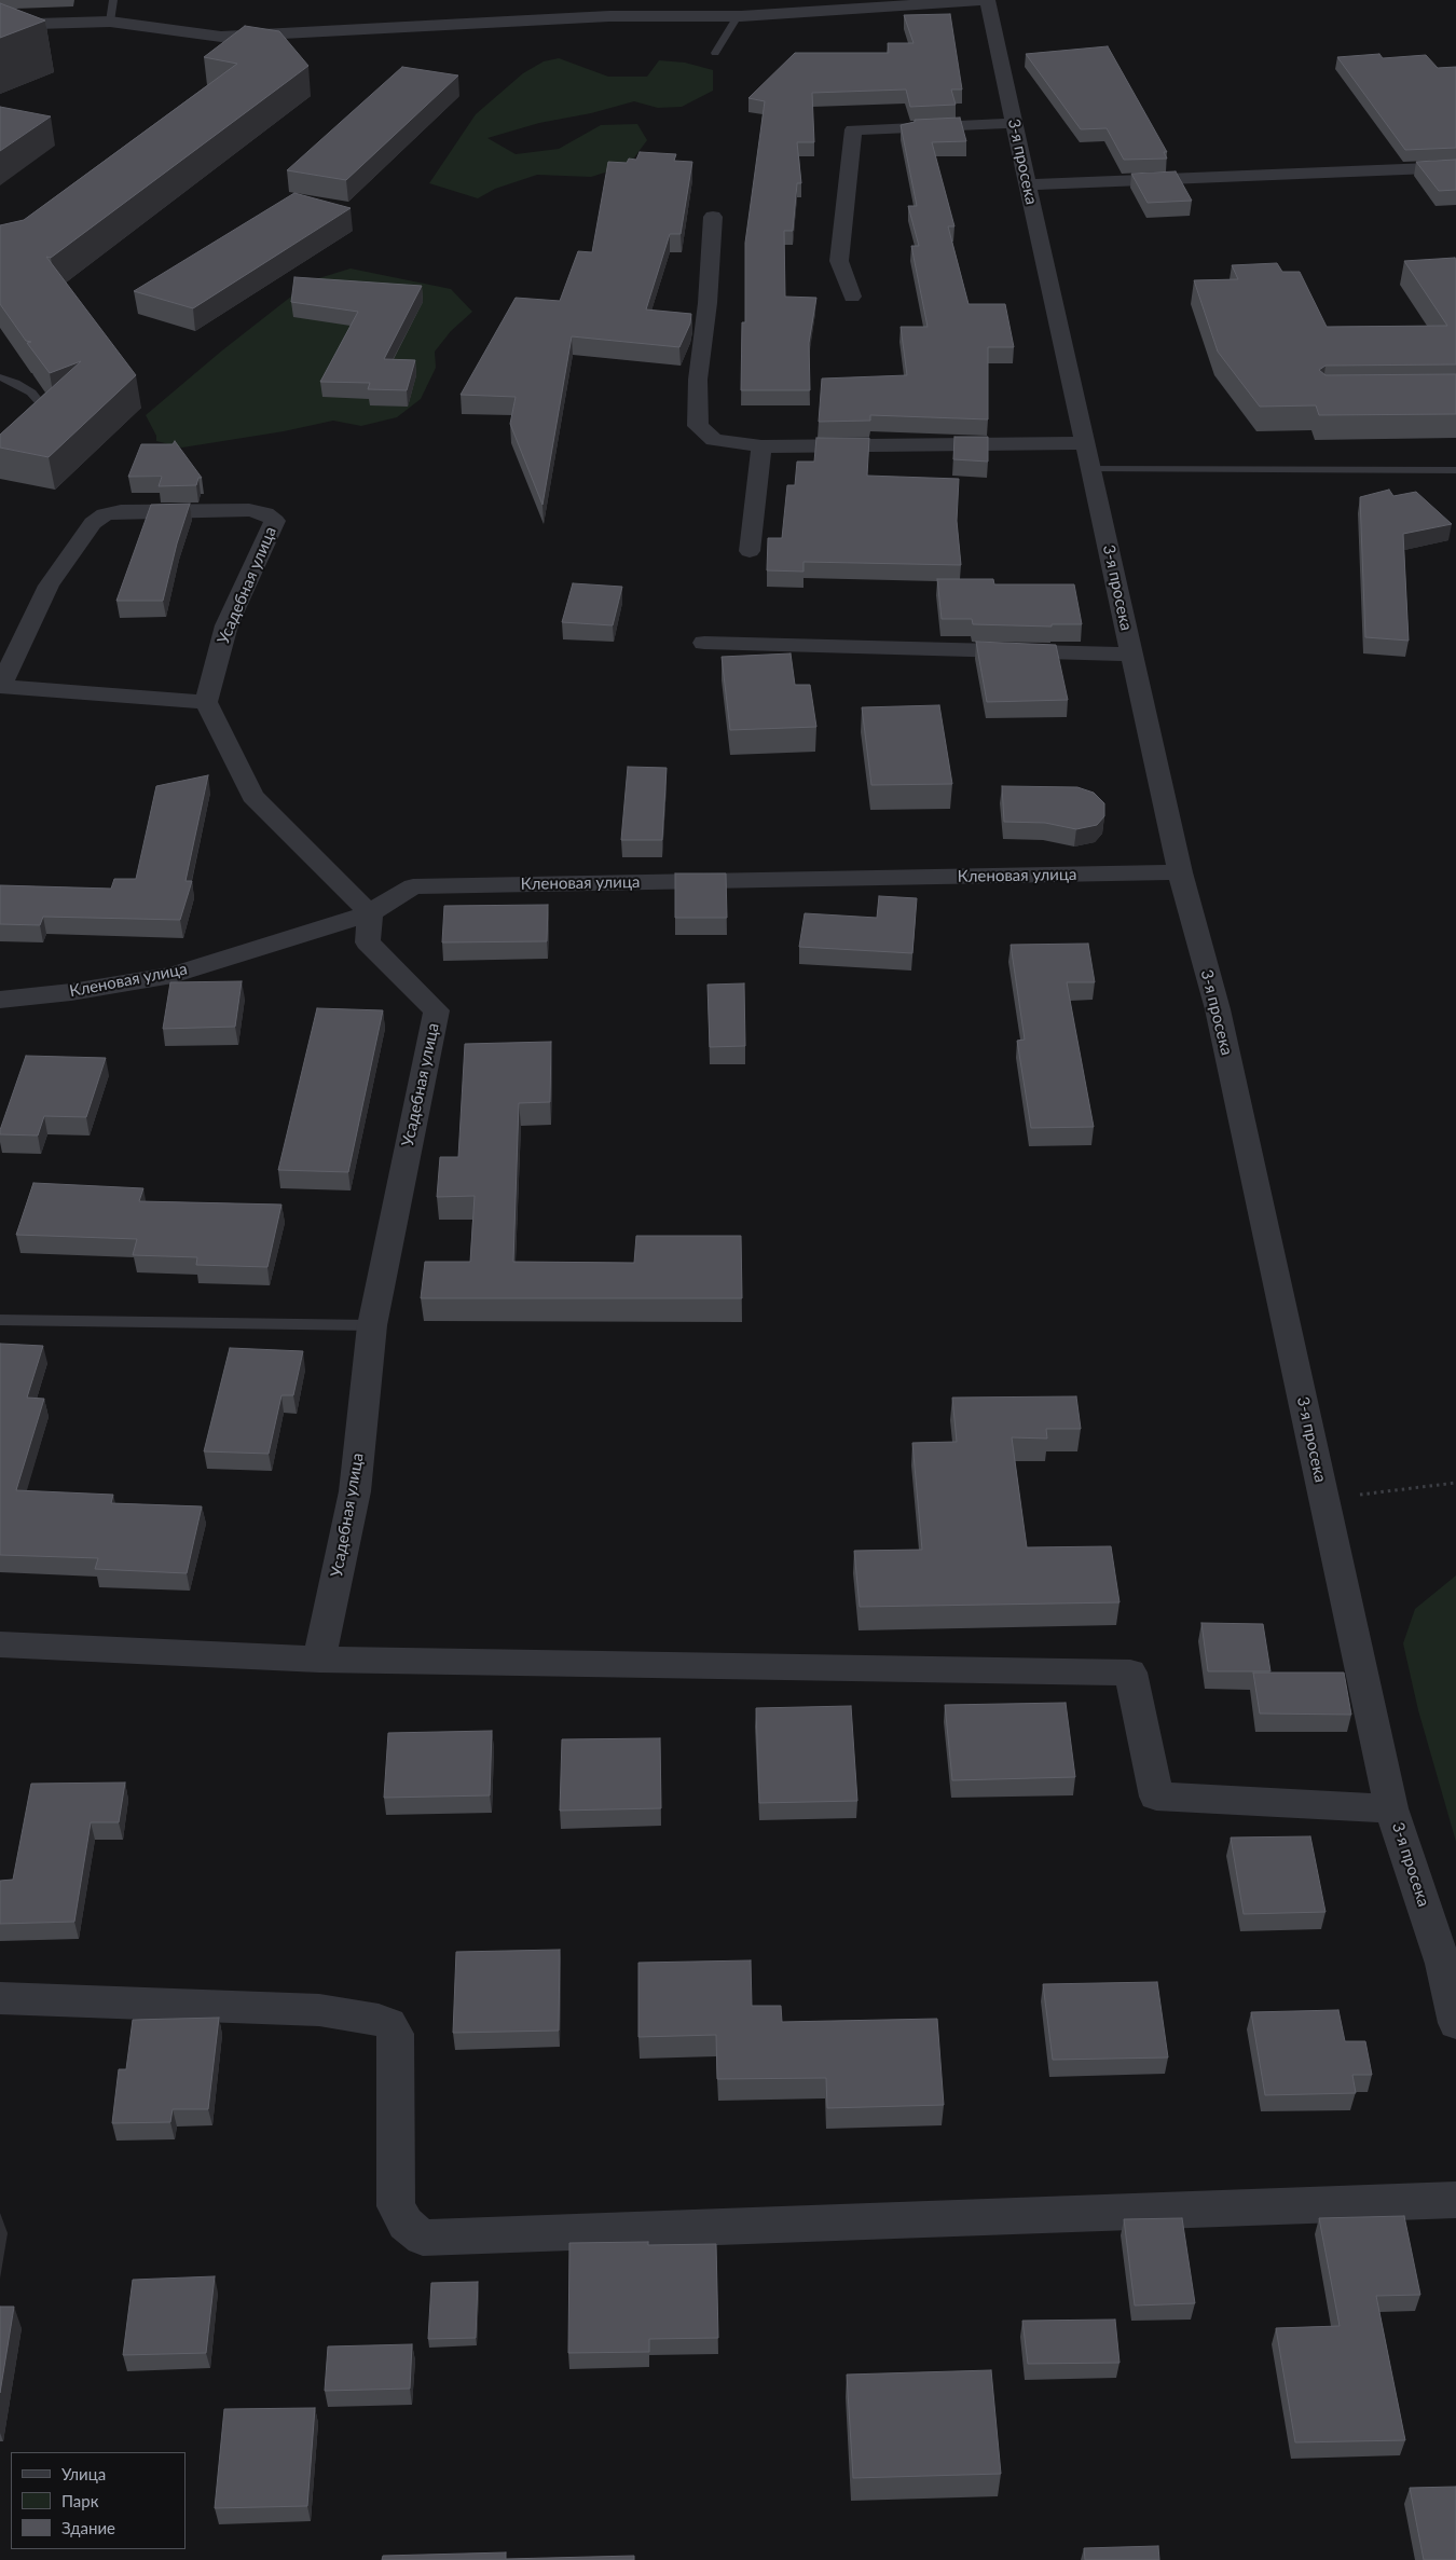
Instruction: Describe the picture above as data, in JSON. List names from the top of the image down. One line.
{"streets":{"street":["3-я просека","Усадебная улица","Кленовая улица"]},"crossings":[["3-я просека","Кленовая улица"],["Усадебная улица","Кленовая улица"]],"legend":["Улица","Парк","Здание"]}
